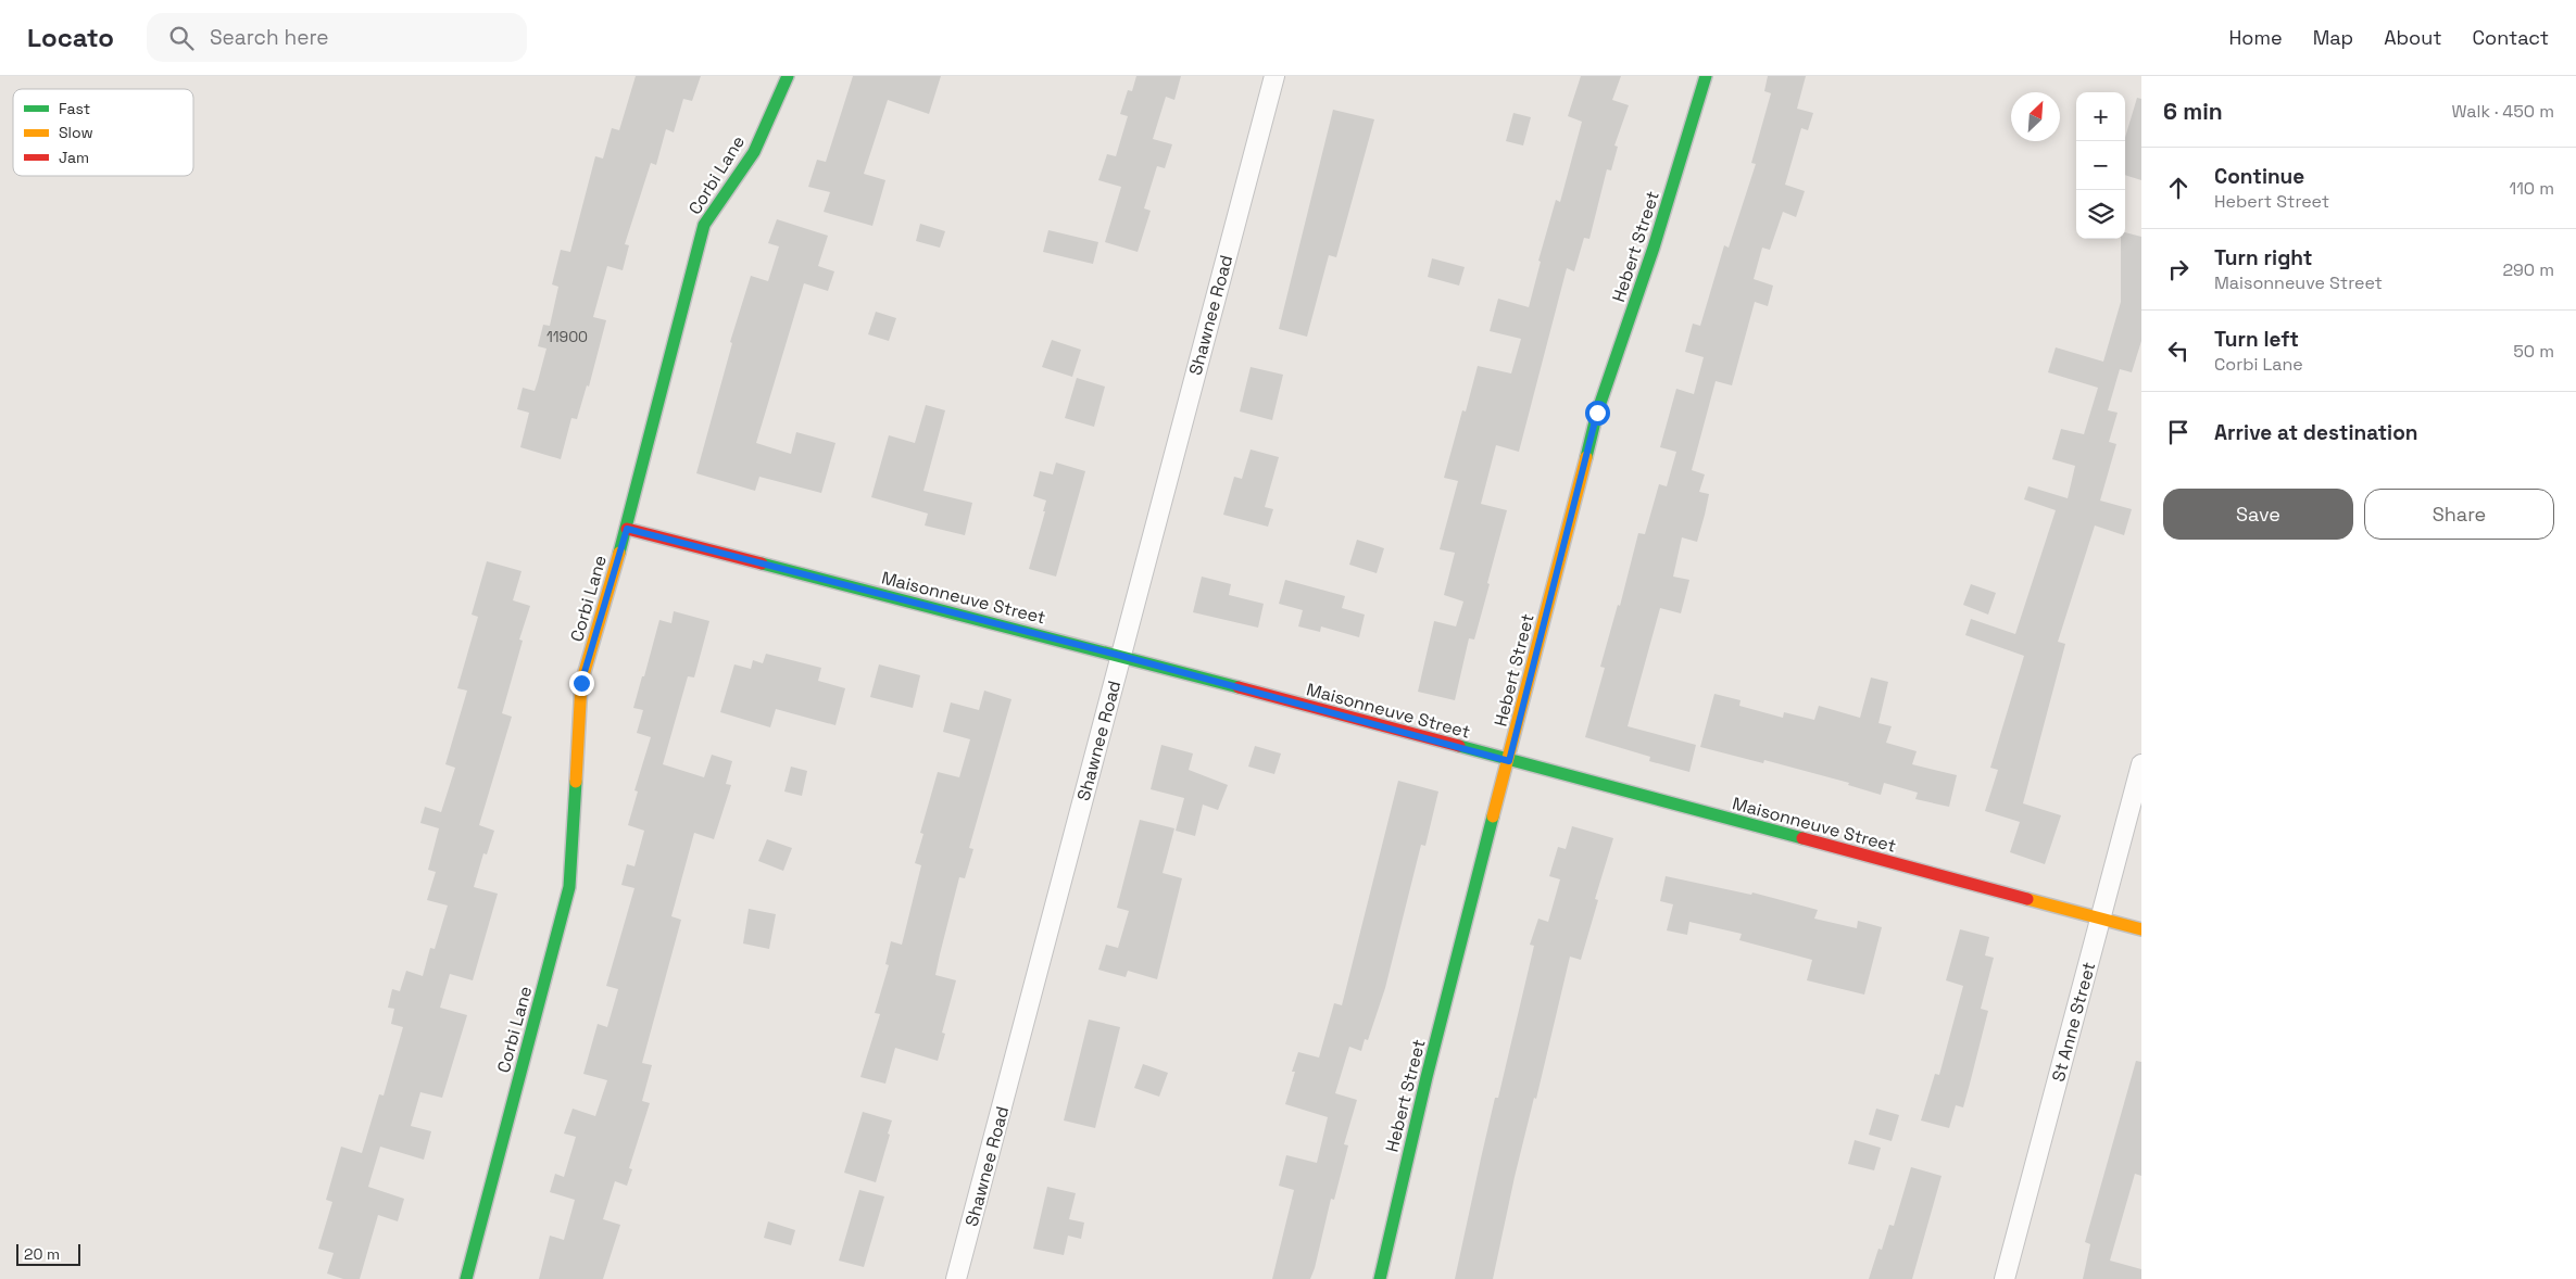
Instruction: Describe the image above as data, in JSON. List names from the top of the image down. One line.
{"streets":{"street":["Corbi Lane","Hebert Street","Shawnee Road","Maisonneuve Street","St Anne Street"]},"crossings":[["Corbi Lane","Maisonneuve Street"],["Hebert Street","Maisonneuve Street"],["Shawnee Road","Maisonneuve Street"],["Maisonneuve Street","St Anne Street"]],"house_numbers":["11900"],"legend":["Fast","Slow","Jam"],"scale_bar":"20 m","north":"top right","page":{"header":"Locato","search":"Search here","nav":["Home","Map","About","Contact"],"heading":["6 min","Walk · 450 m"],"map_buttons":["+","−"],"list":[["Continue","Hebert Street","110 m"],["Turn right","Maisonneuve Street","290 m"],["Turn left","Corbi Lane","50 m"],"Arrive at destination"],"buttons":["Save","Share"],"scale":"20 m"}}
